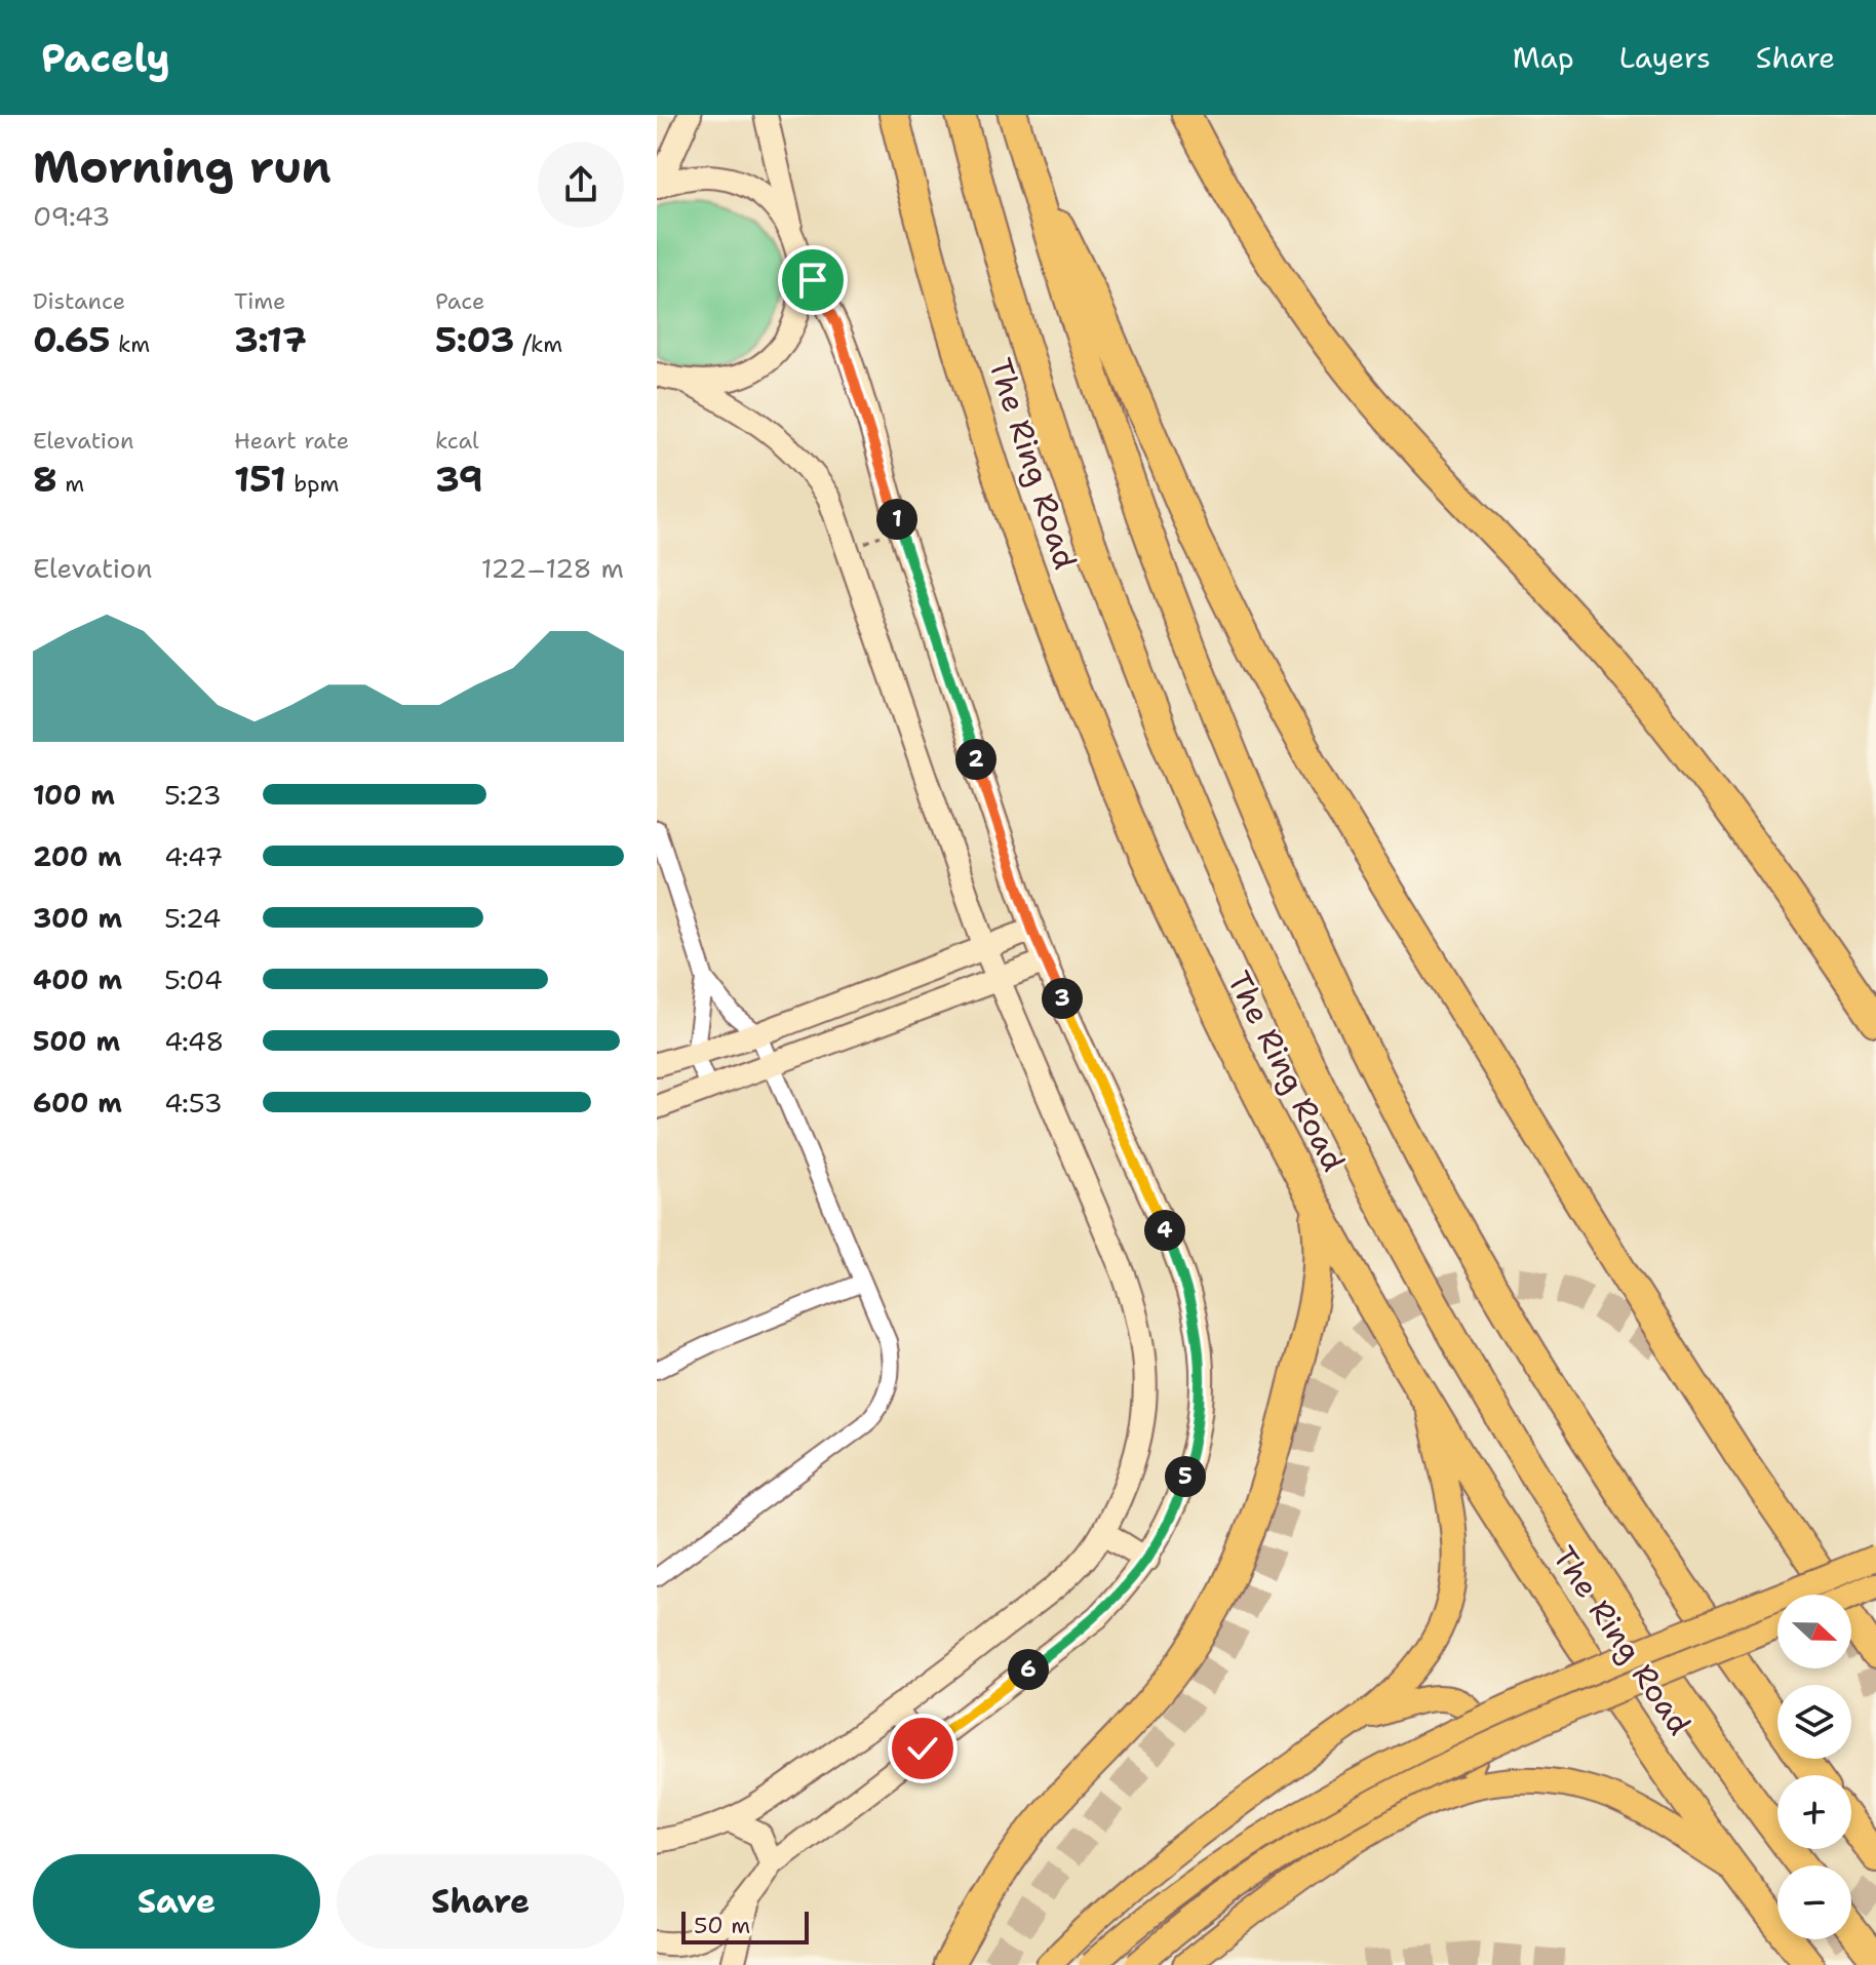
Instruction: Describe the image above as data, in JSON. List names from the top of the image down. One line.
{"streets":{"highway":["The Ring Road"]},"scale_bar":"50 m","north":"right","page":{"header":"Pacely","nav":["Map","Layers","Share"],"heading":["Morning run","09:43"],"stats":[["Distance","0.65 km"],["Time","3:17"],["Pace","5:03 /km"],["Elevation","8 m"],["Heart rate","151 bpm"],["kcal","39"]],"pins":["1","2","3","4","5","6"],"chart":["Elevation","122–128 m"],"list":[{"name":"100 m","note":"5:23"},{"name":"200 m","note":"4:47"},{"name":"300 m","note":"5:24"},{"name":"400 m","note":"5:04"},{"name":"500 m","note":"4:48"},{"name":"600 m","note":"4:53"}],"map_buttons":["+","−"],"buttons":["Save","Share"],"scale":"50 m"}}
